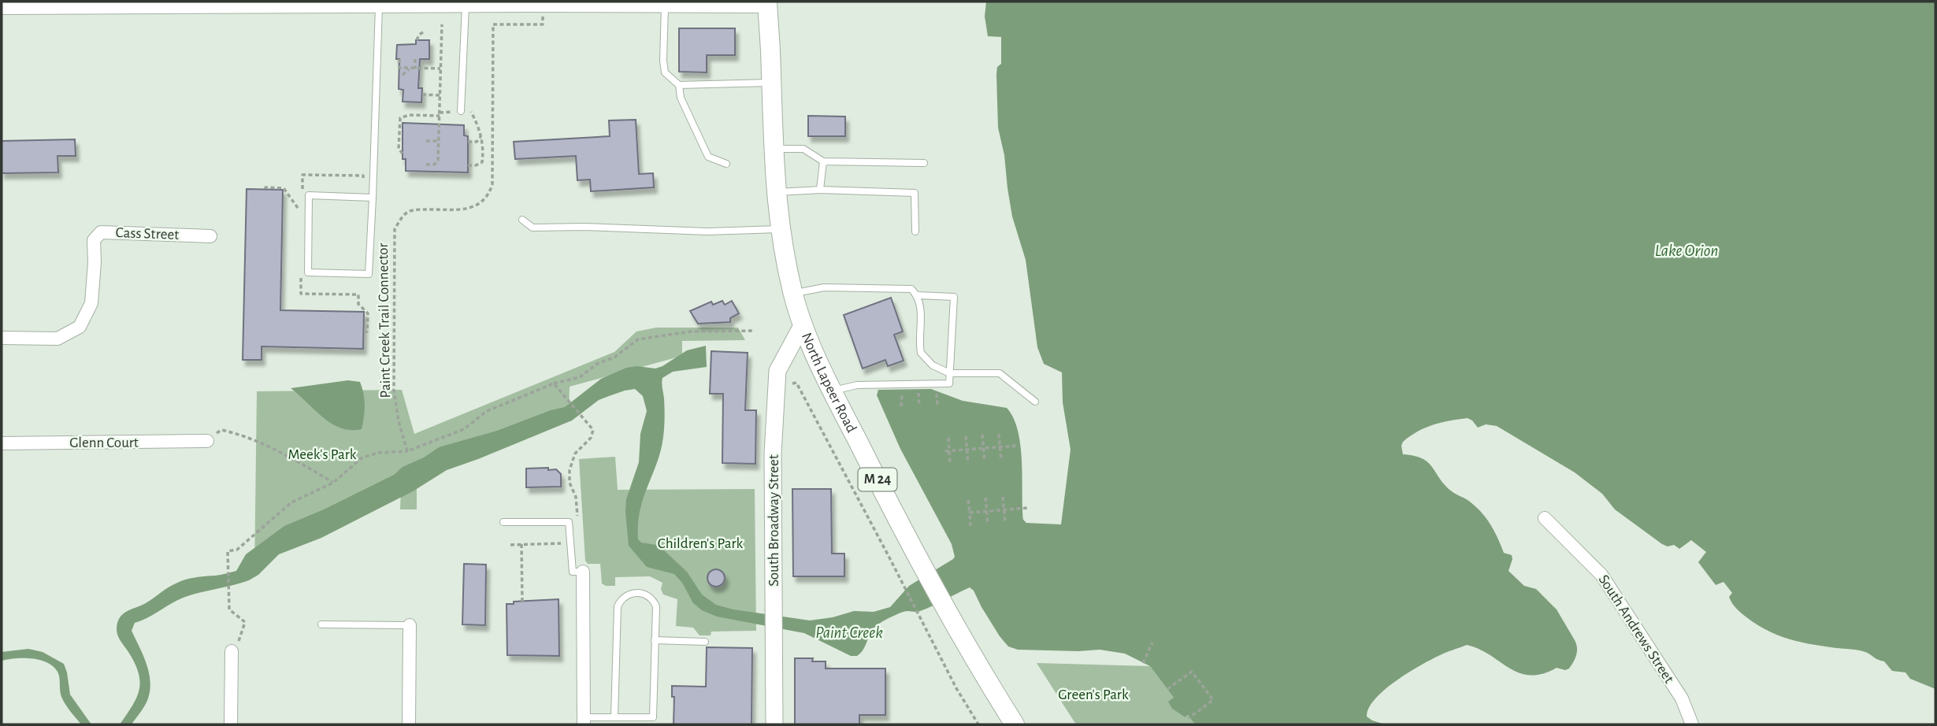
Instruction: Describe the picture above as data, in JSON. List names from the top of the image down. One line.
{"streets":{"main road":["North Lapeer Road","M 24"],"street":["Cass Street","Glenn Court","South Broadway Street","South Andrews Street"],"path":["Paint Creek Trail Connector"]},"crossings":[["North Lapeer Road","South Broadway Street"]],"water":["Lake Orion","Paint Creek"],"parks":["Meek's Park","Children's Park","Green's Park"]}
